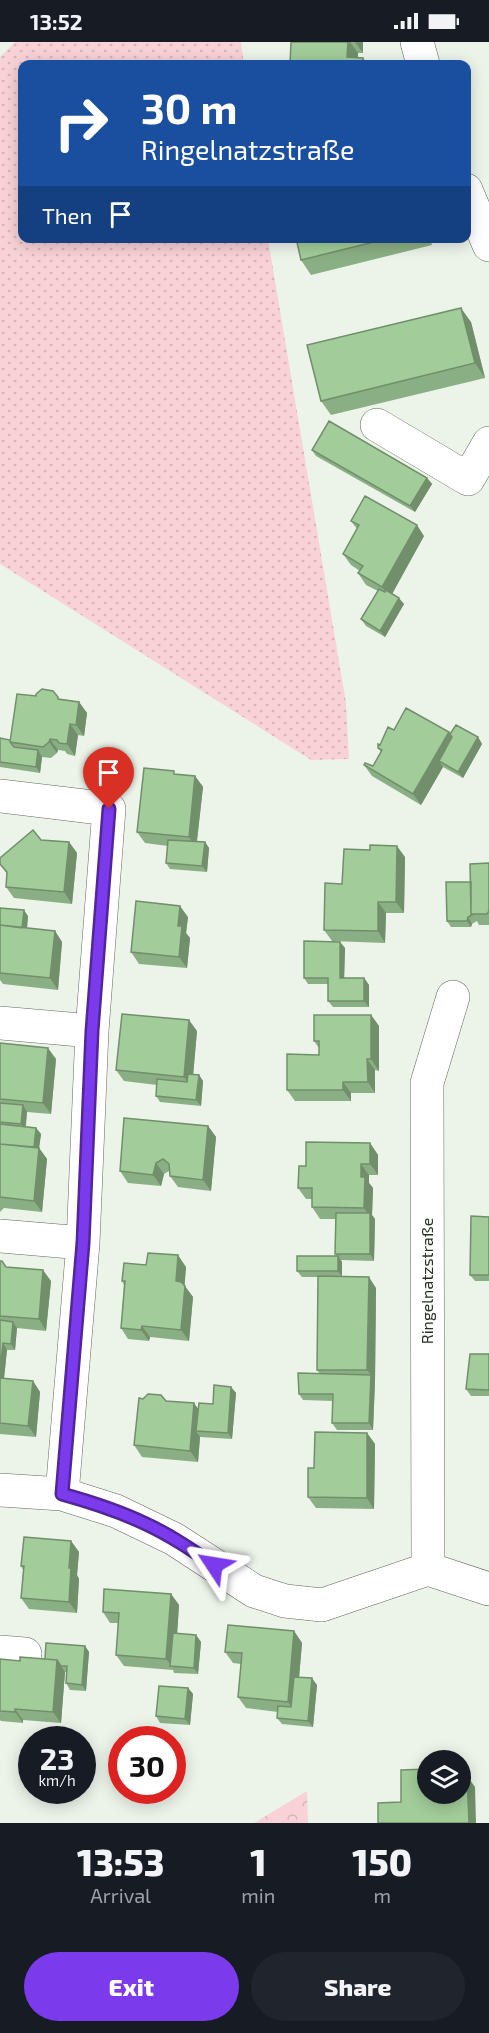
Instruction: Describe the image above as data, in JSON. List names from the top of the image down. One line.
{"streets":{"street":["Ringelnatzstraße"]},"page":{"status":"13:52","turn":["30 m","Ringelnatzstraße"],"then":"Then","speed":"23 km/h","limit":"30","eta":["13:53","Arrival","1","min","150","m"],"buttons":["Exit","Share"]}}
